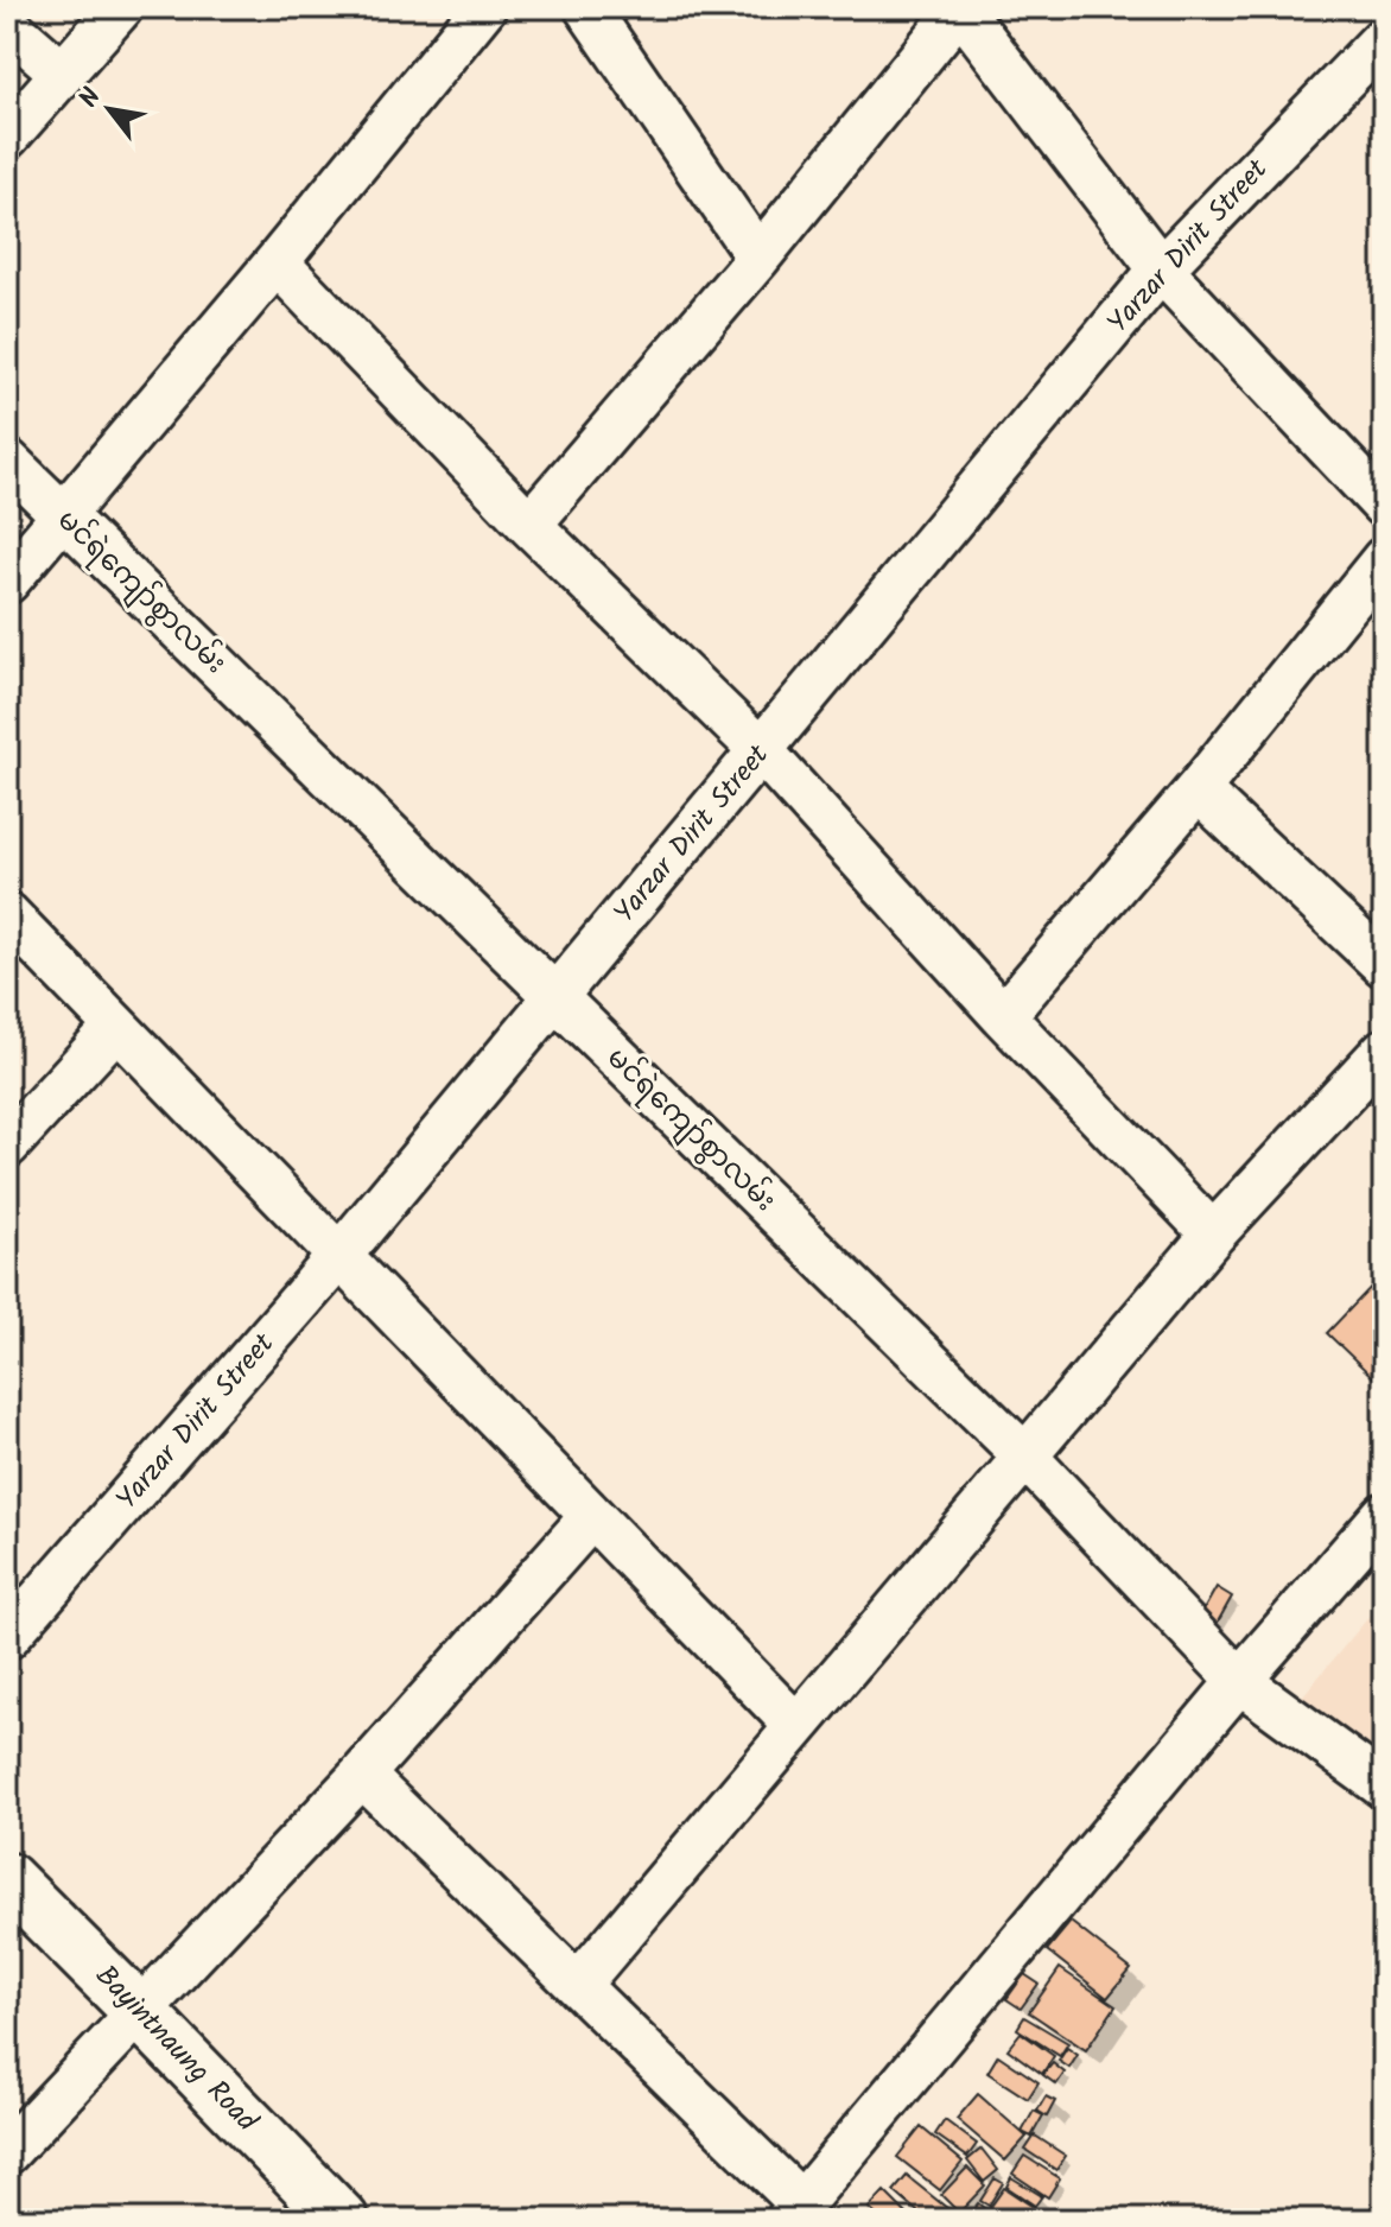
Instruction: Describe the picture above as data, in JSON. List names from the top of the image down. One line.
{"streets":{"street":["Yarzar Dirit Street","မင်ရဲကျော်စွာလမ်း","Bayintnaung Road"]},"crossings":[["Yarzar Dirit Street","မင်ရဲကျော်စွာလမ်း"]],"north":"top left"}
